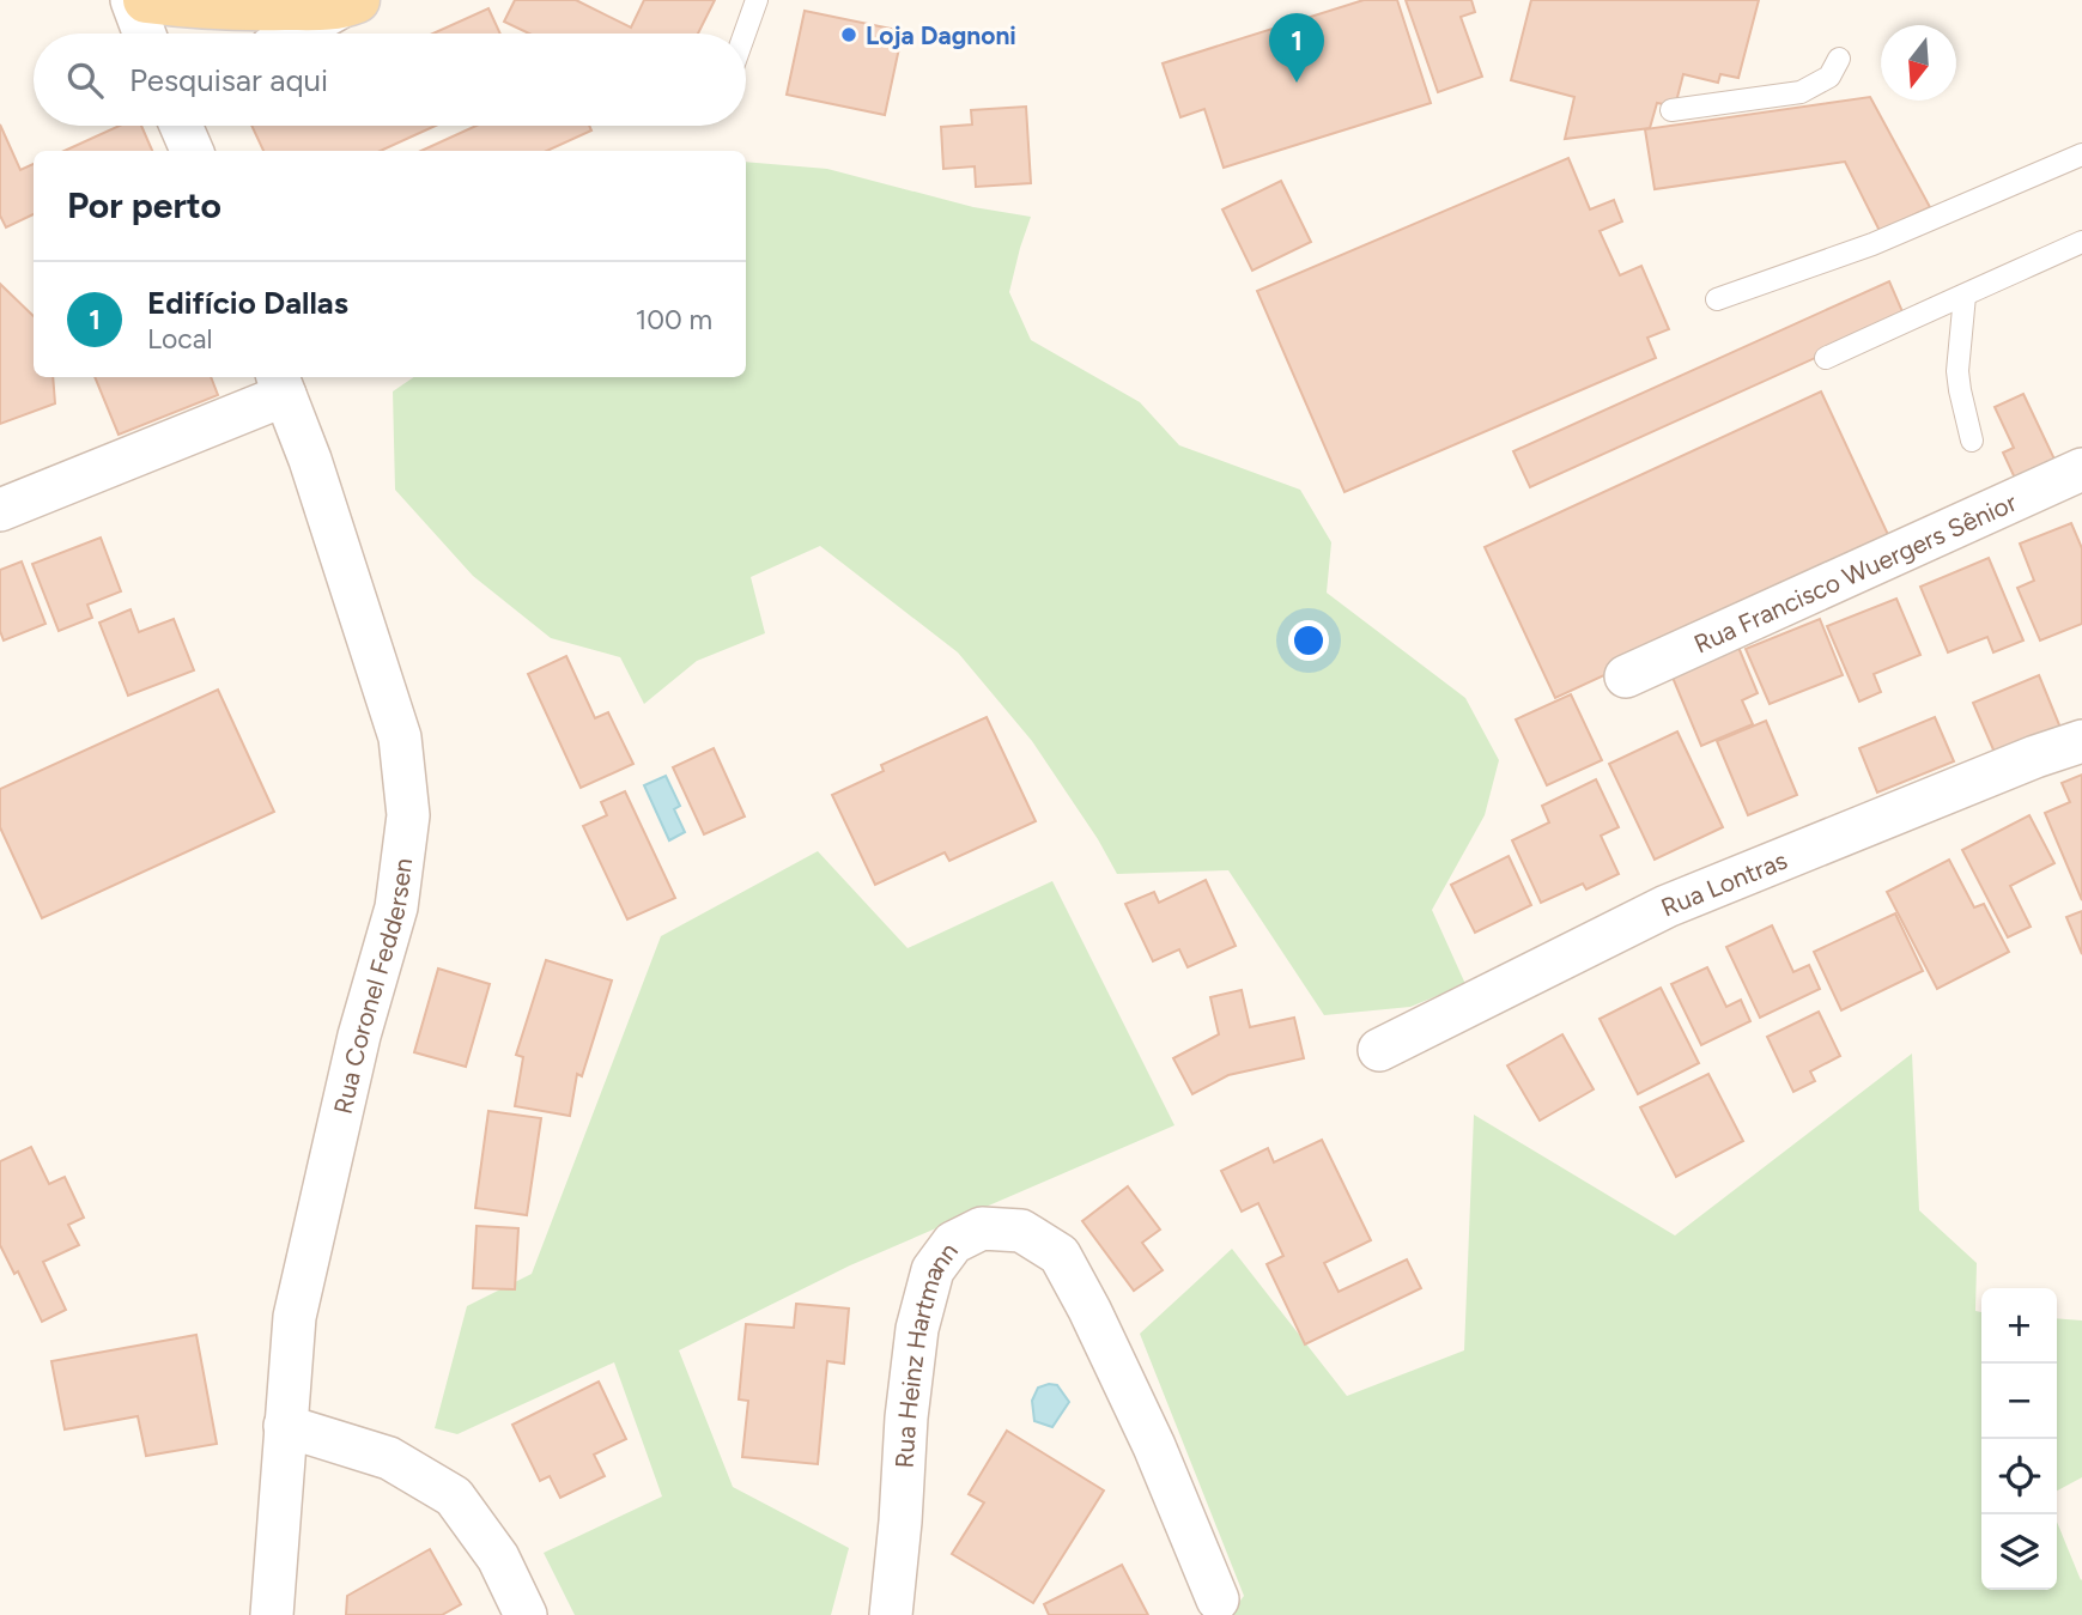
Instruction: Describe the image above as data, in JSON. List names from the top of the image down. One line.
{"streets":{"street":["Rua Francisco Wuergers Sênior","Rua Lontras","Rua Coronel Feddersen","Rua Heinz Hartmann"]},"places":["Loja Dagnoni"],"north":"bottom","page":{"pins":"1","search":"Pesquisar aqui","heading":"Por perto","list":[{"mark":"1","name":"Edifício Dallas","note":"Local","value":"100 m"}],"map_buttons":["+","−"]}}
